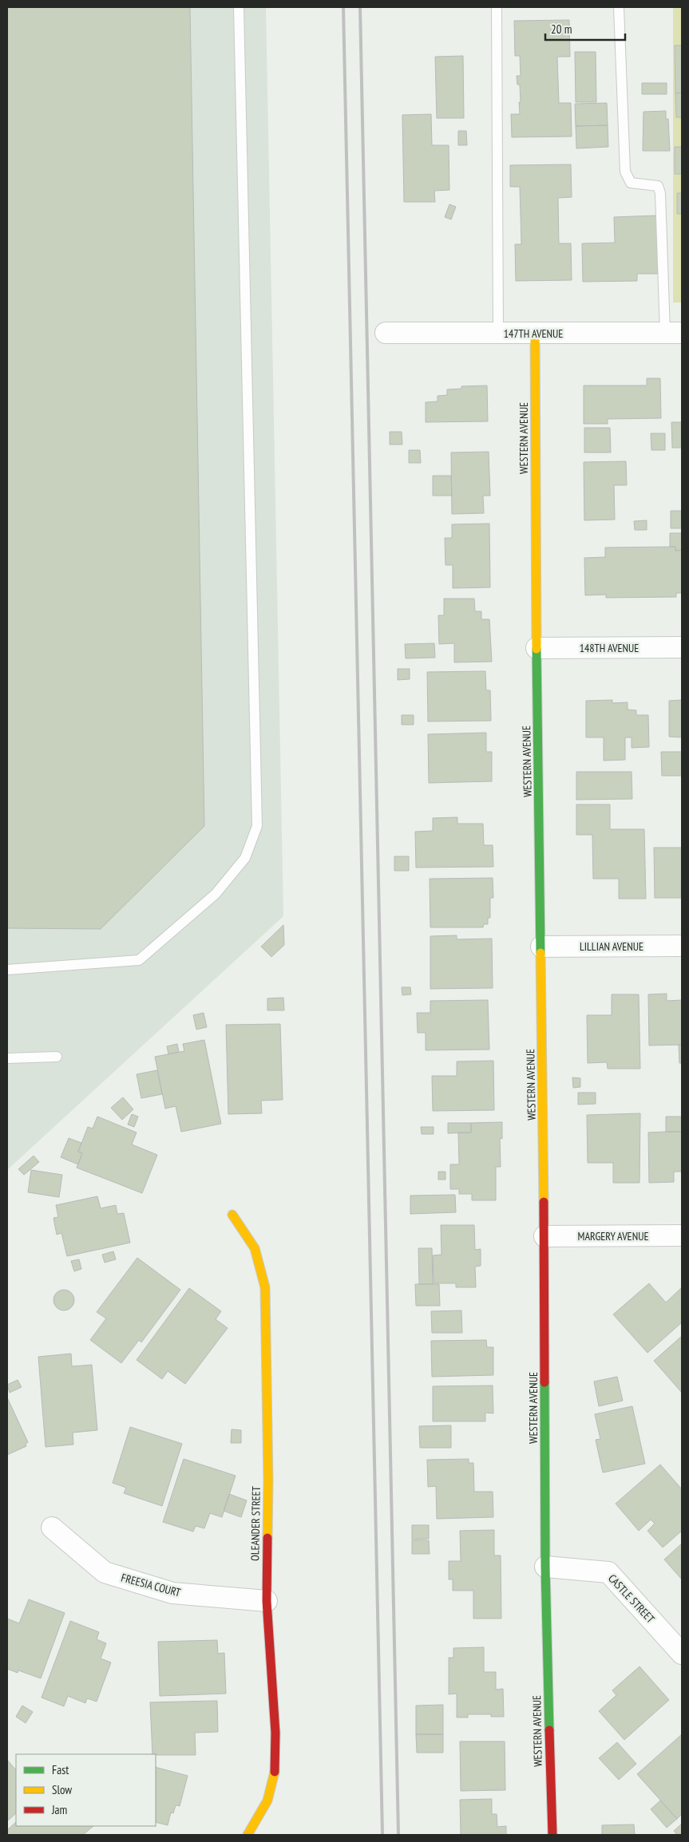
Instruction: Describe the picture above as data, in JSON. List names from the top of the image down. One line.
{"streets":{"street":["147TH AVENUE","WESTERN AVENUE","148TH AVENUE","LILLIAN AVENUE","MARGERY AVENUE","OLEANDER STREET","FREESIA COURT","CASTLE STREET"]},"crossings":[["147TH AVENUE","WESTERN AVENUE"],["WESTERN AVENUE","148TH AVENUE"],["WESTERN AVENUE","LILLIAN AVENUE"],["WESTERN AVENUE","MARGERY AVENUE"],["WESTERN AVENUE","CASTLE STREET"],["OLEANDER STREET","FREESIA COURT"]],"legend":["Fast","Slow","Jam"],"scale_bar":"20 m"}
